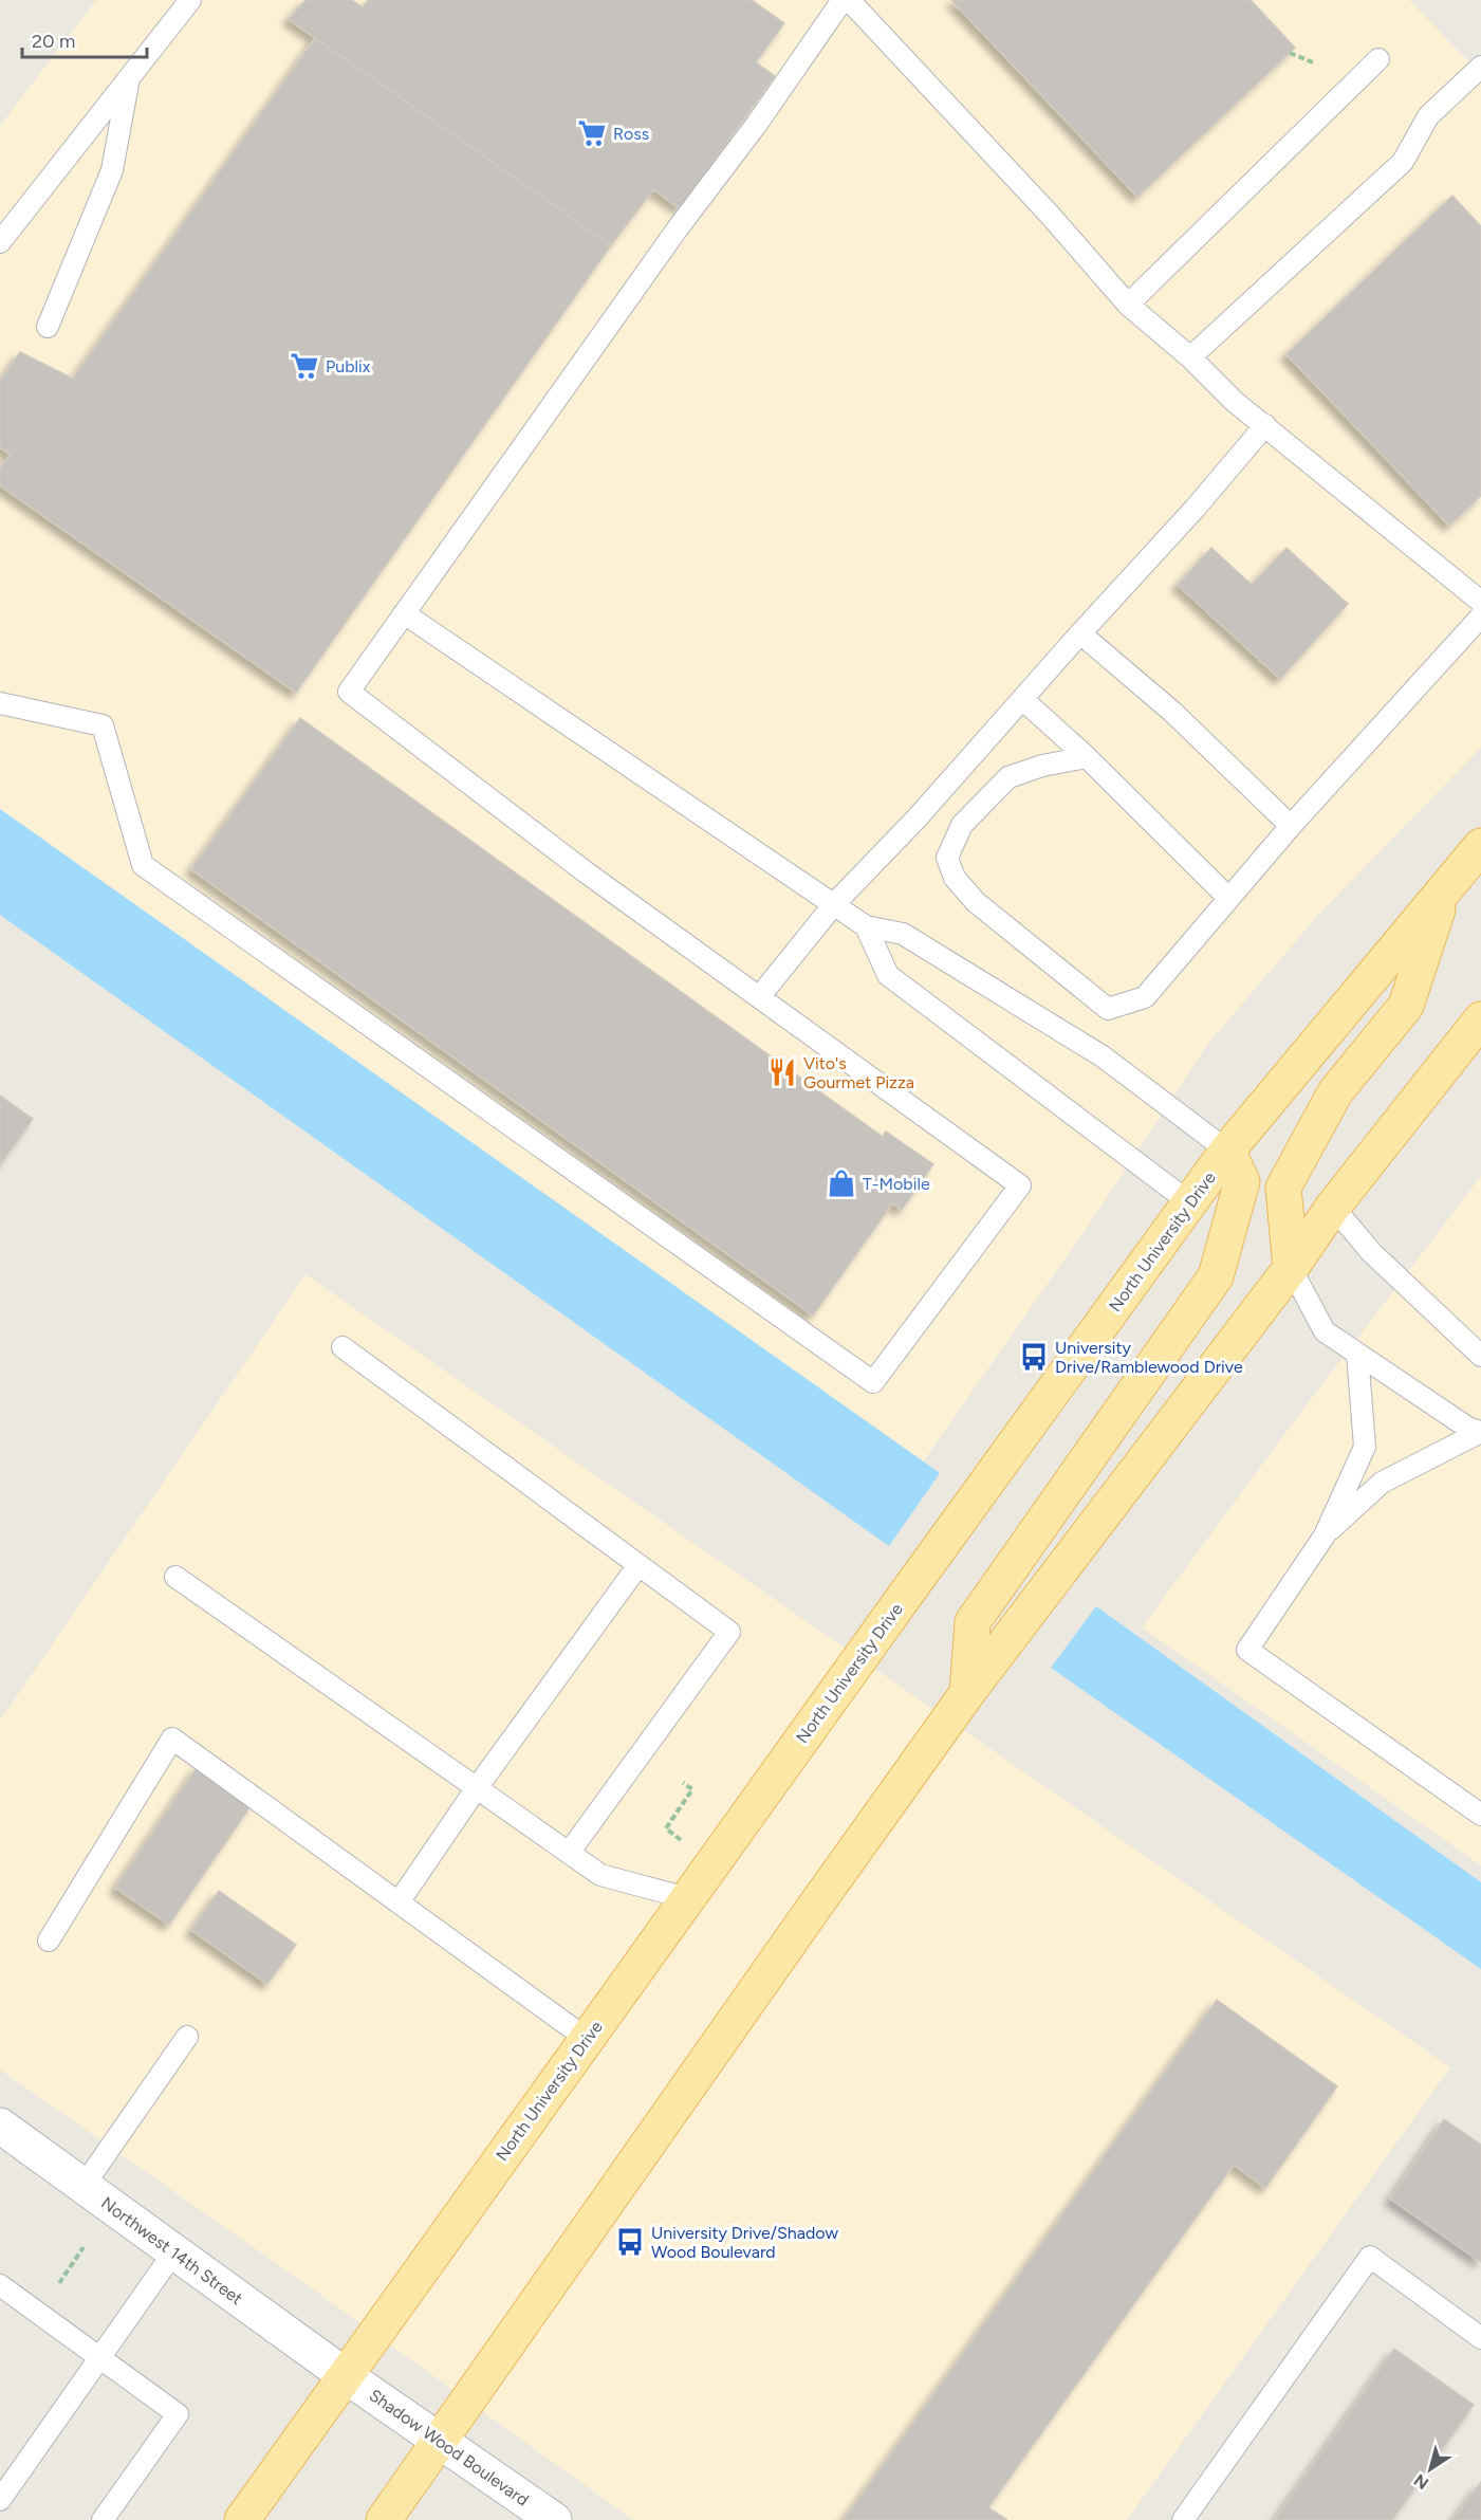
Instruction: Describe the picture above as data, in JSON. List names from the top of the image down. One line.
{"streets":{"main road":["North University Drive"],"street":["Northwest 14th Street","Shadow Wood Boulevard"]},"crossings":[["North University Drive","Northwest 14th Street"],["North University Drive","Shadow Wood Boulevard"],["Northwest 14th Street","Shadow Wood Boulevard"]],"places":{"supermarket":["Ross","Publix"],"restaurant":["Vito's Gourmet Pizza"],"shop":["T-Mobile"],"bus stop":["University Drive/Ramblewood Drive","University Drive/Shadow Wood Boulevard"]},"scale_bar":"20 m","north":"bottom left"}
